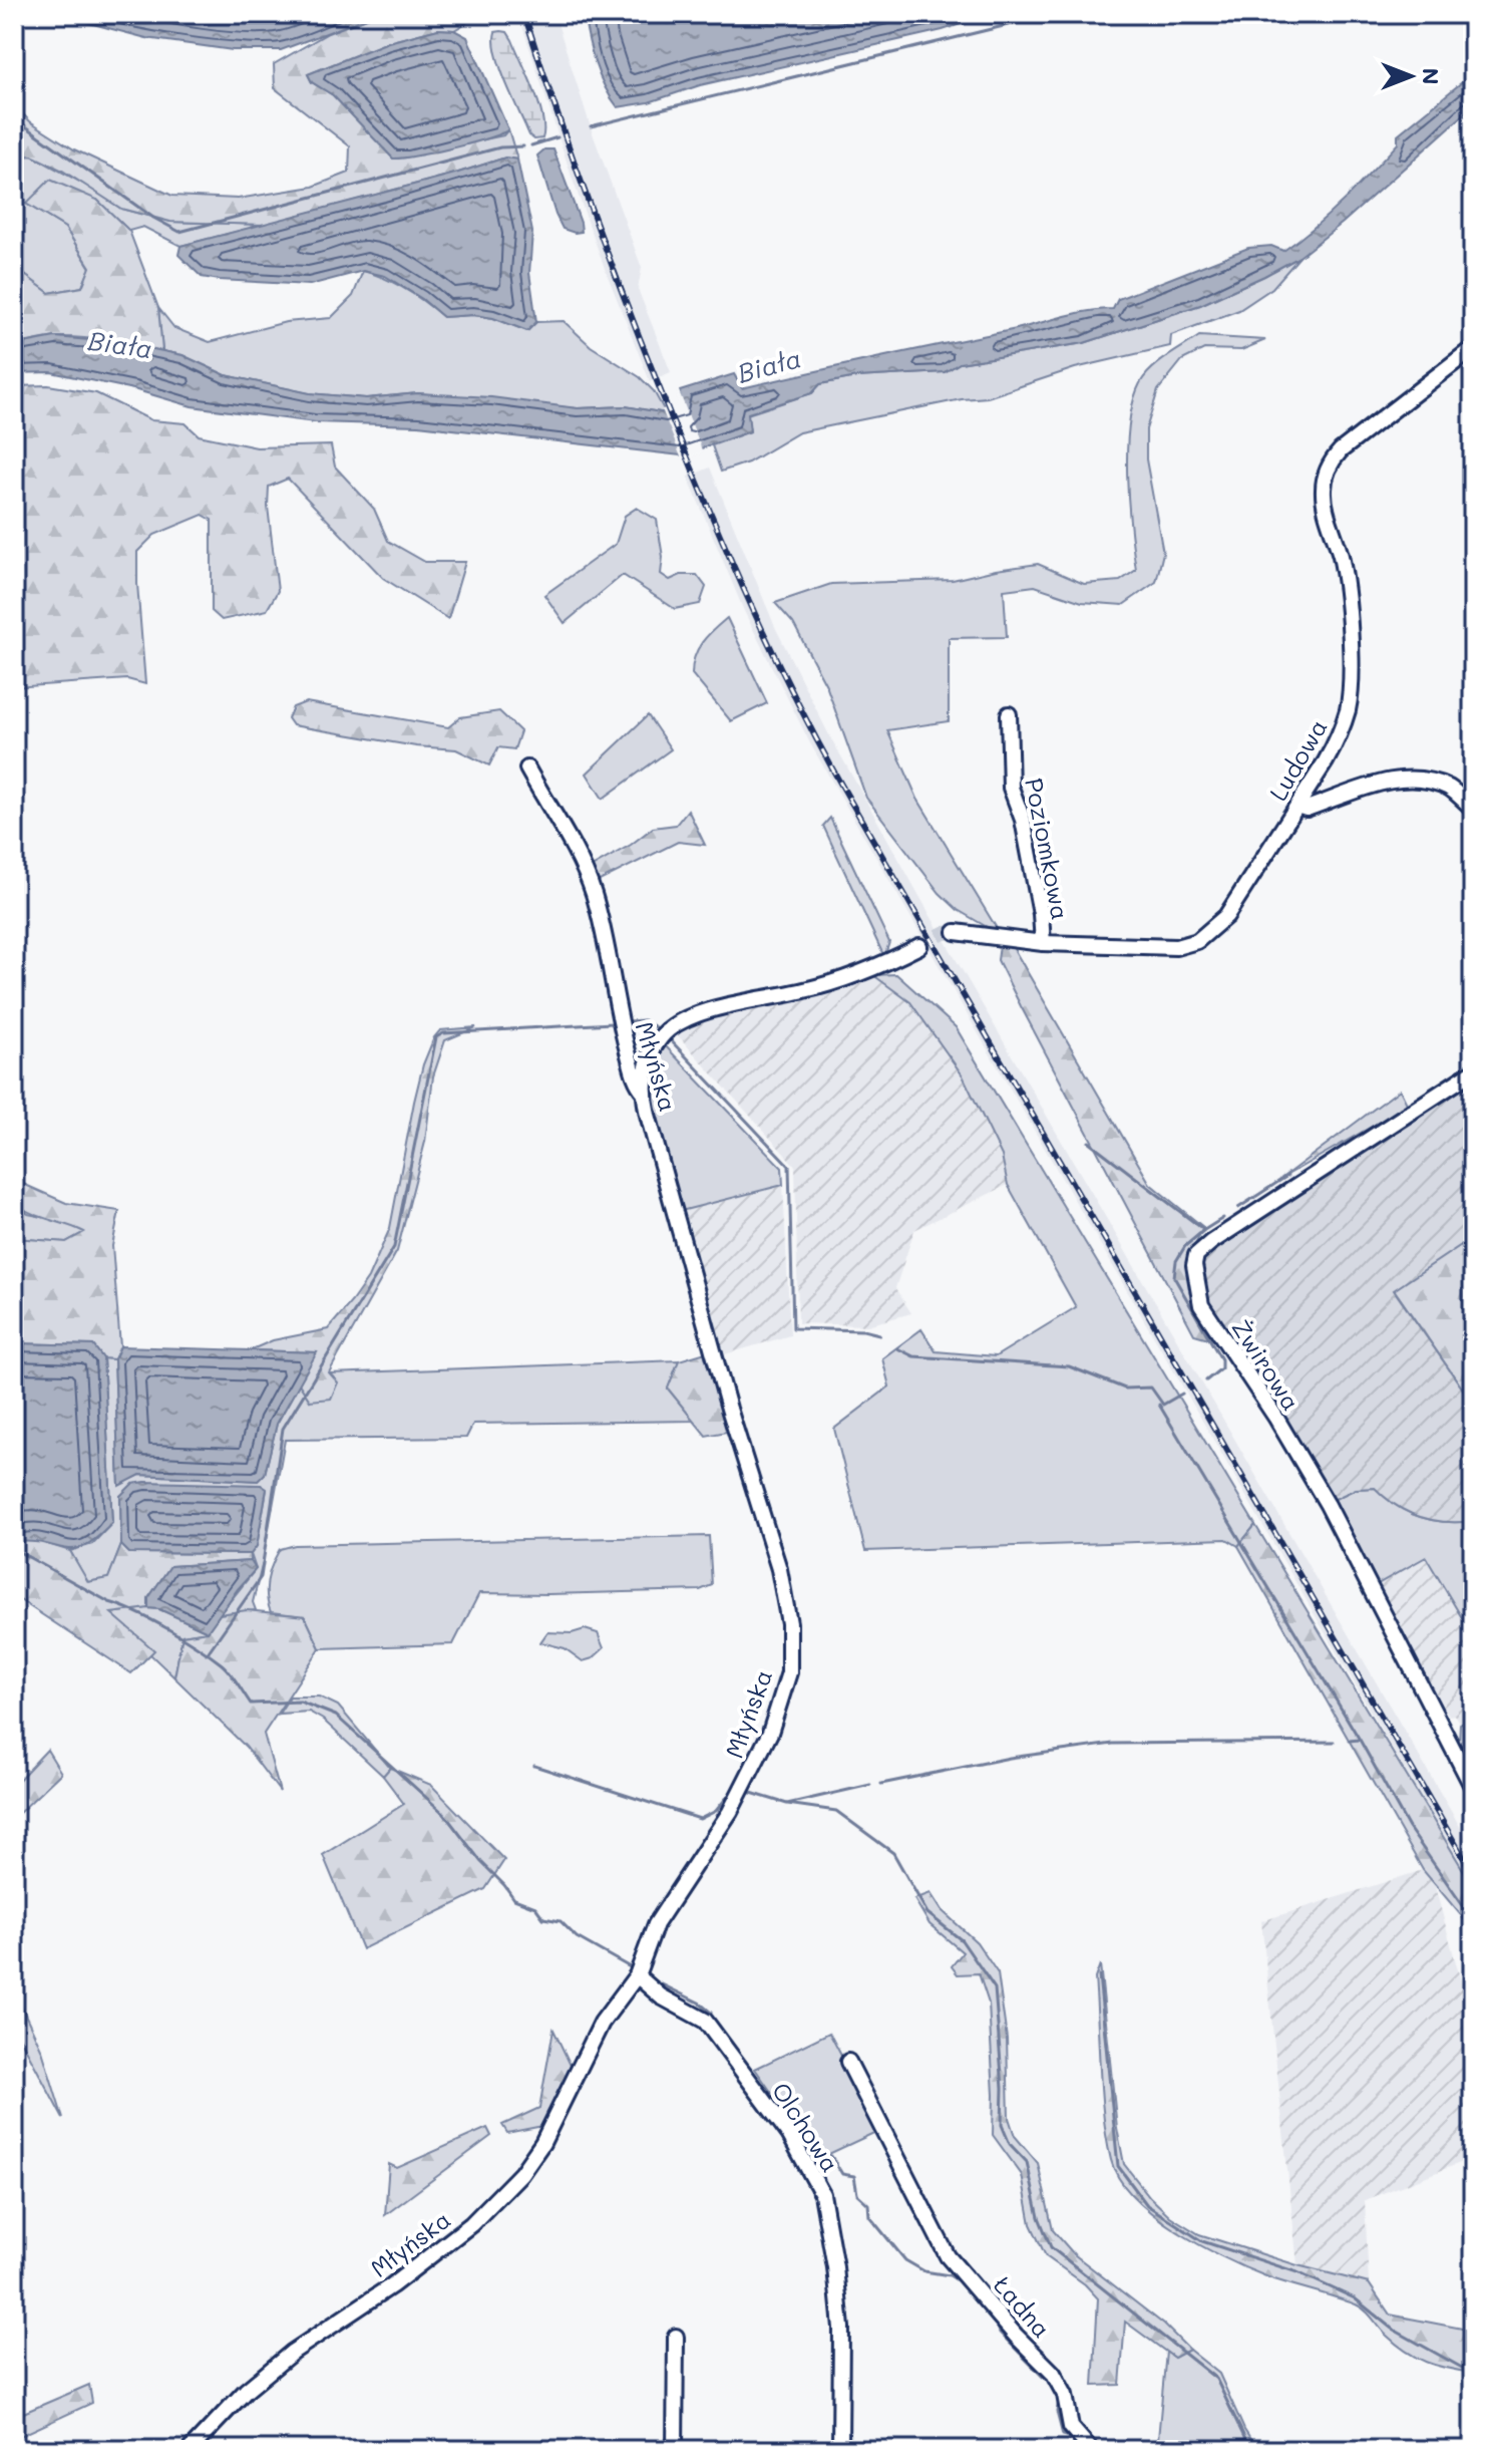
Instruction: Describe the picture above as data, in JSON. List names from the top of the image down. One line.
{"streets":{"street":["Ludowa","Poziomkowa","Młyńska","Żwirowa","Olchowa","Ładna"]},"crossings":[["Ludowa","Poziomkowa"],["Młyńska","Olchowa"]],"water":["Biała"],"north":"right"}
